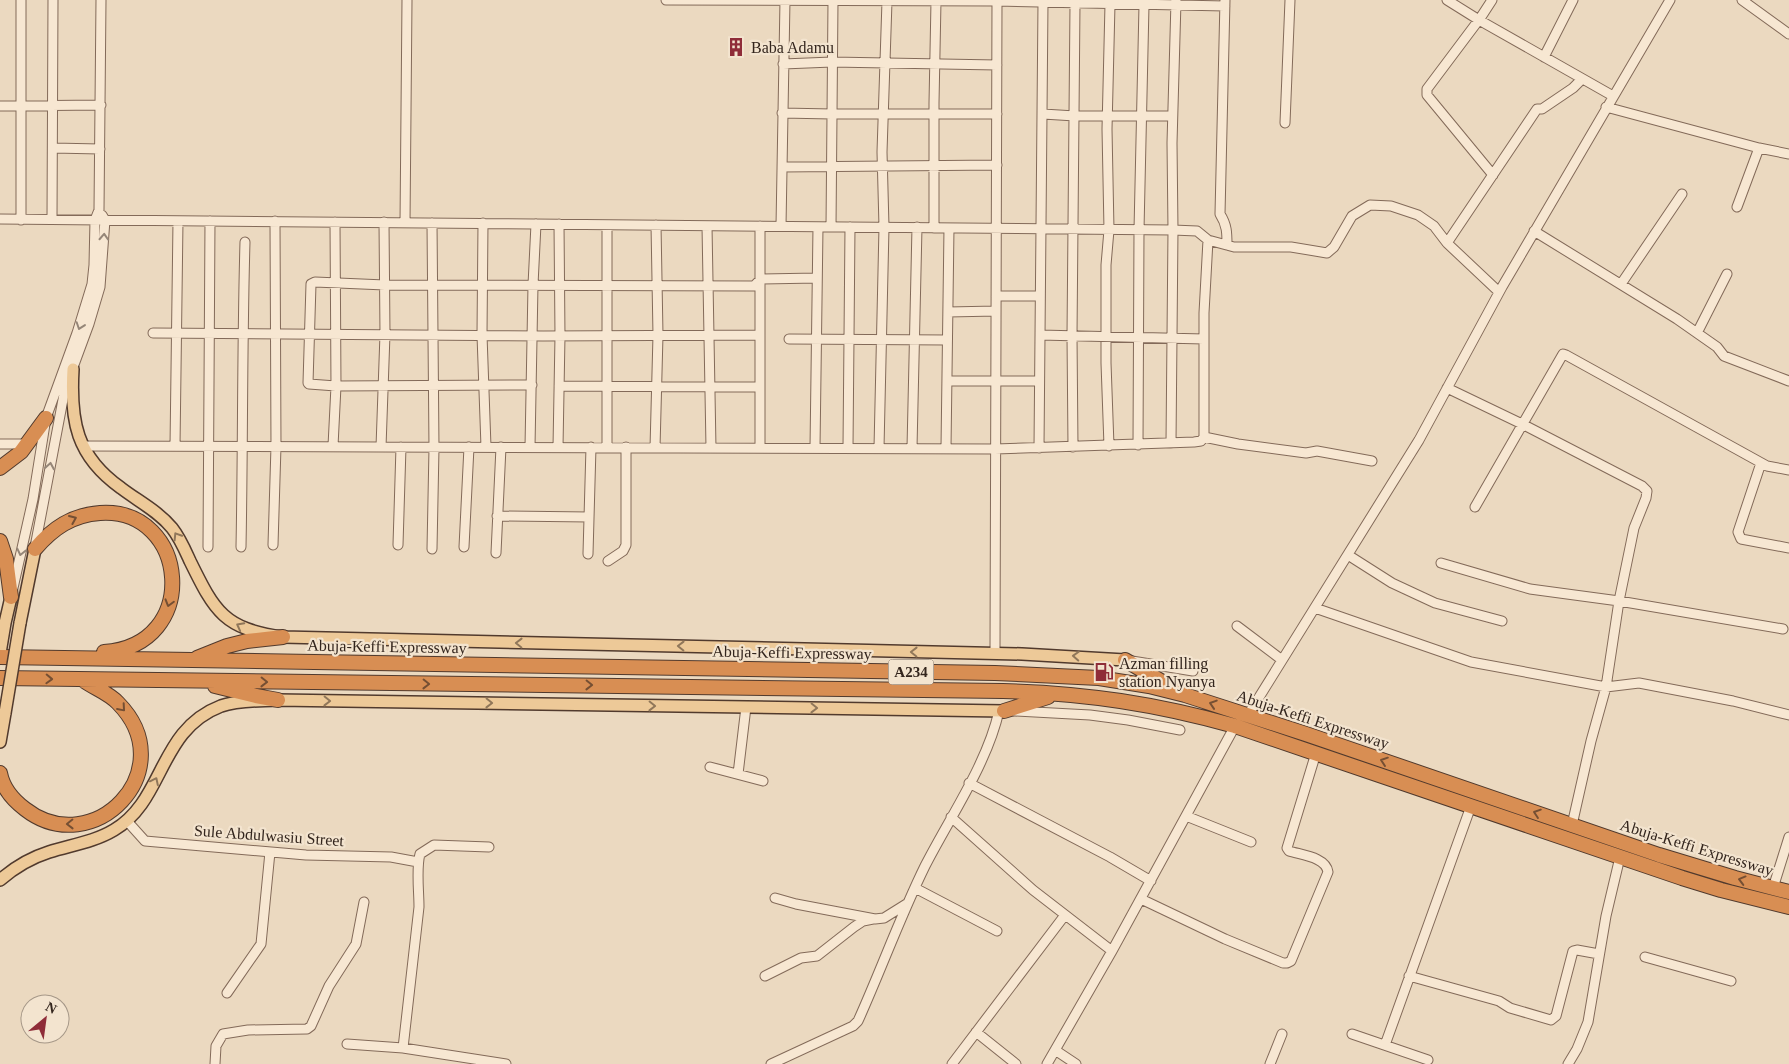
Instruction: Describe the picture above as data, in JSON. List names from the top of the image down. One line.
{"streets":{"highway":["Abuja-Keffi Expressway","A234"],"street":["Sule Abdulwasiu Street"]},"places":{"building":["Baba Adamu"],"fuel station":["Azman filling station Nyanya"]},"north":"top right"}
